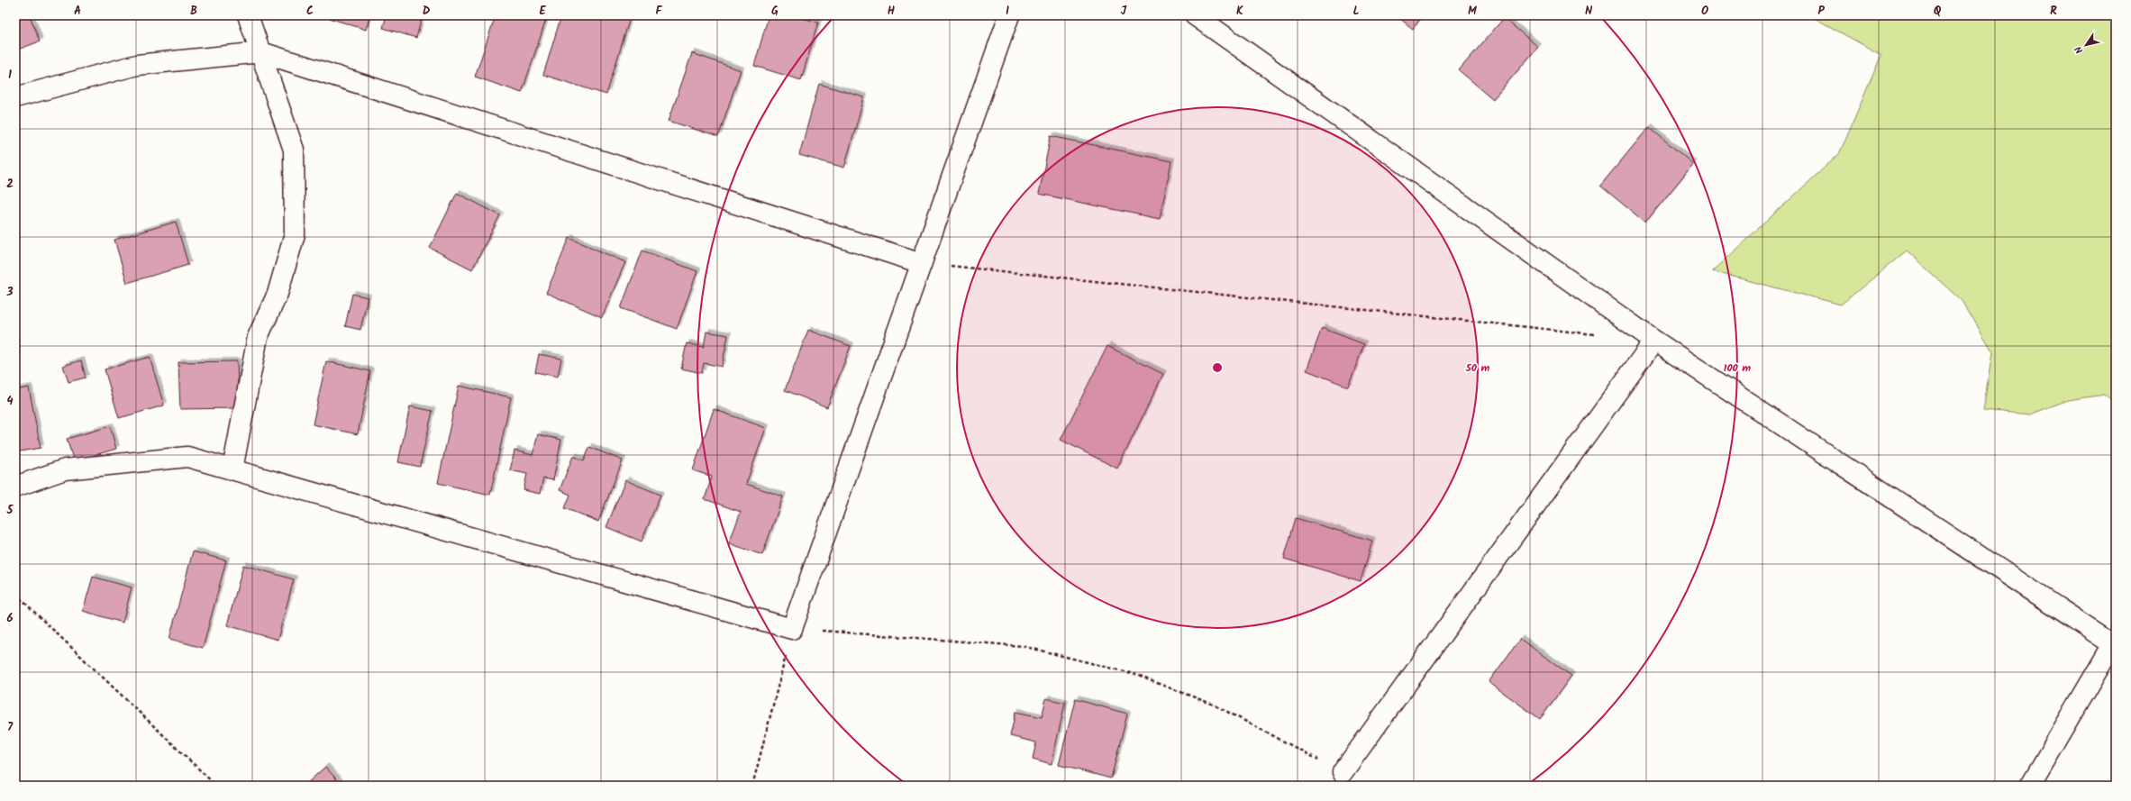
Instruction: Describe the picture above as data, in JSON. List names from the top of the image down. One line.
{"north":"bottom left","grid":{"columns":["A","B","C","D","E","F","G","H","I","J","K","L","M","N","O","P","Q","R"],"rows":["1","2","3","4","5","6","7"]},"rings":["50 m","100 m"]}
